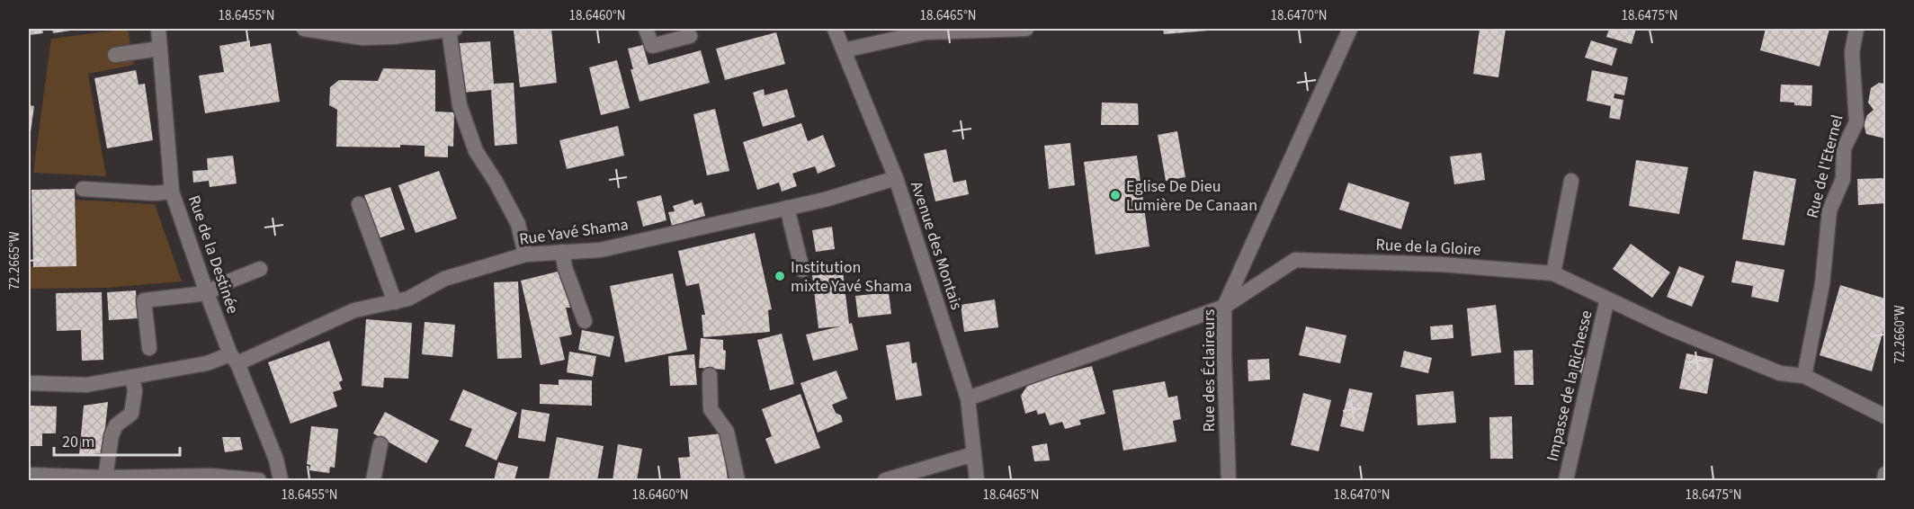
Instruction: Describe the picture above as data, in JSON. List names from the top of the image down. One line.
{"streets":{"street":["Rue de l'Eternel","Rue Yavé Shama","Avenue des Montais","Rue de la Gloire","Rue de la Destinée","Rue des Éclaireurs","Impasse de la Richesse"]},"crossings":[["Rue de l'Eternel","Rue de la Gloire"],["Rue Yavé Shama","Avenue des Montais"],["Rue Yavé Shama","Rue de la Destinée"],["Avenue des Montais","Rue de la Gloire"],["Rue de la Gloire","Rue des Éclaireurs"],["Rue de la Gloire","Impasse de la Richesse"]],"places":["Eglise De Dieu Lumière De Canaan","Institution mixte Yavé Shama"],"scale_bar":"20 m","coordinates":["18.6455°N","18.6460°N","18.6465°N","18.6470°N","18.6475°N","72.2665°W","72.2660°W"]}
